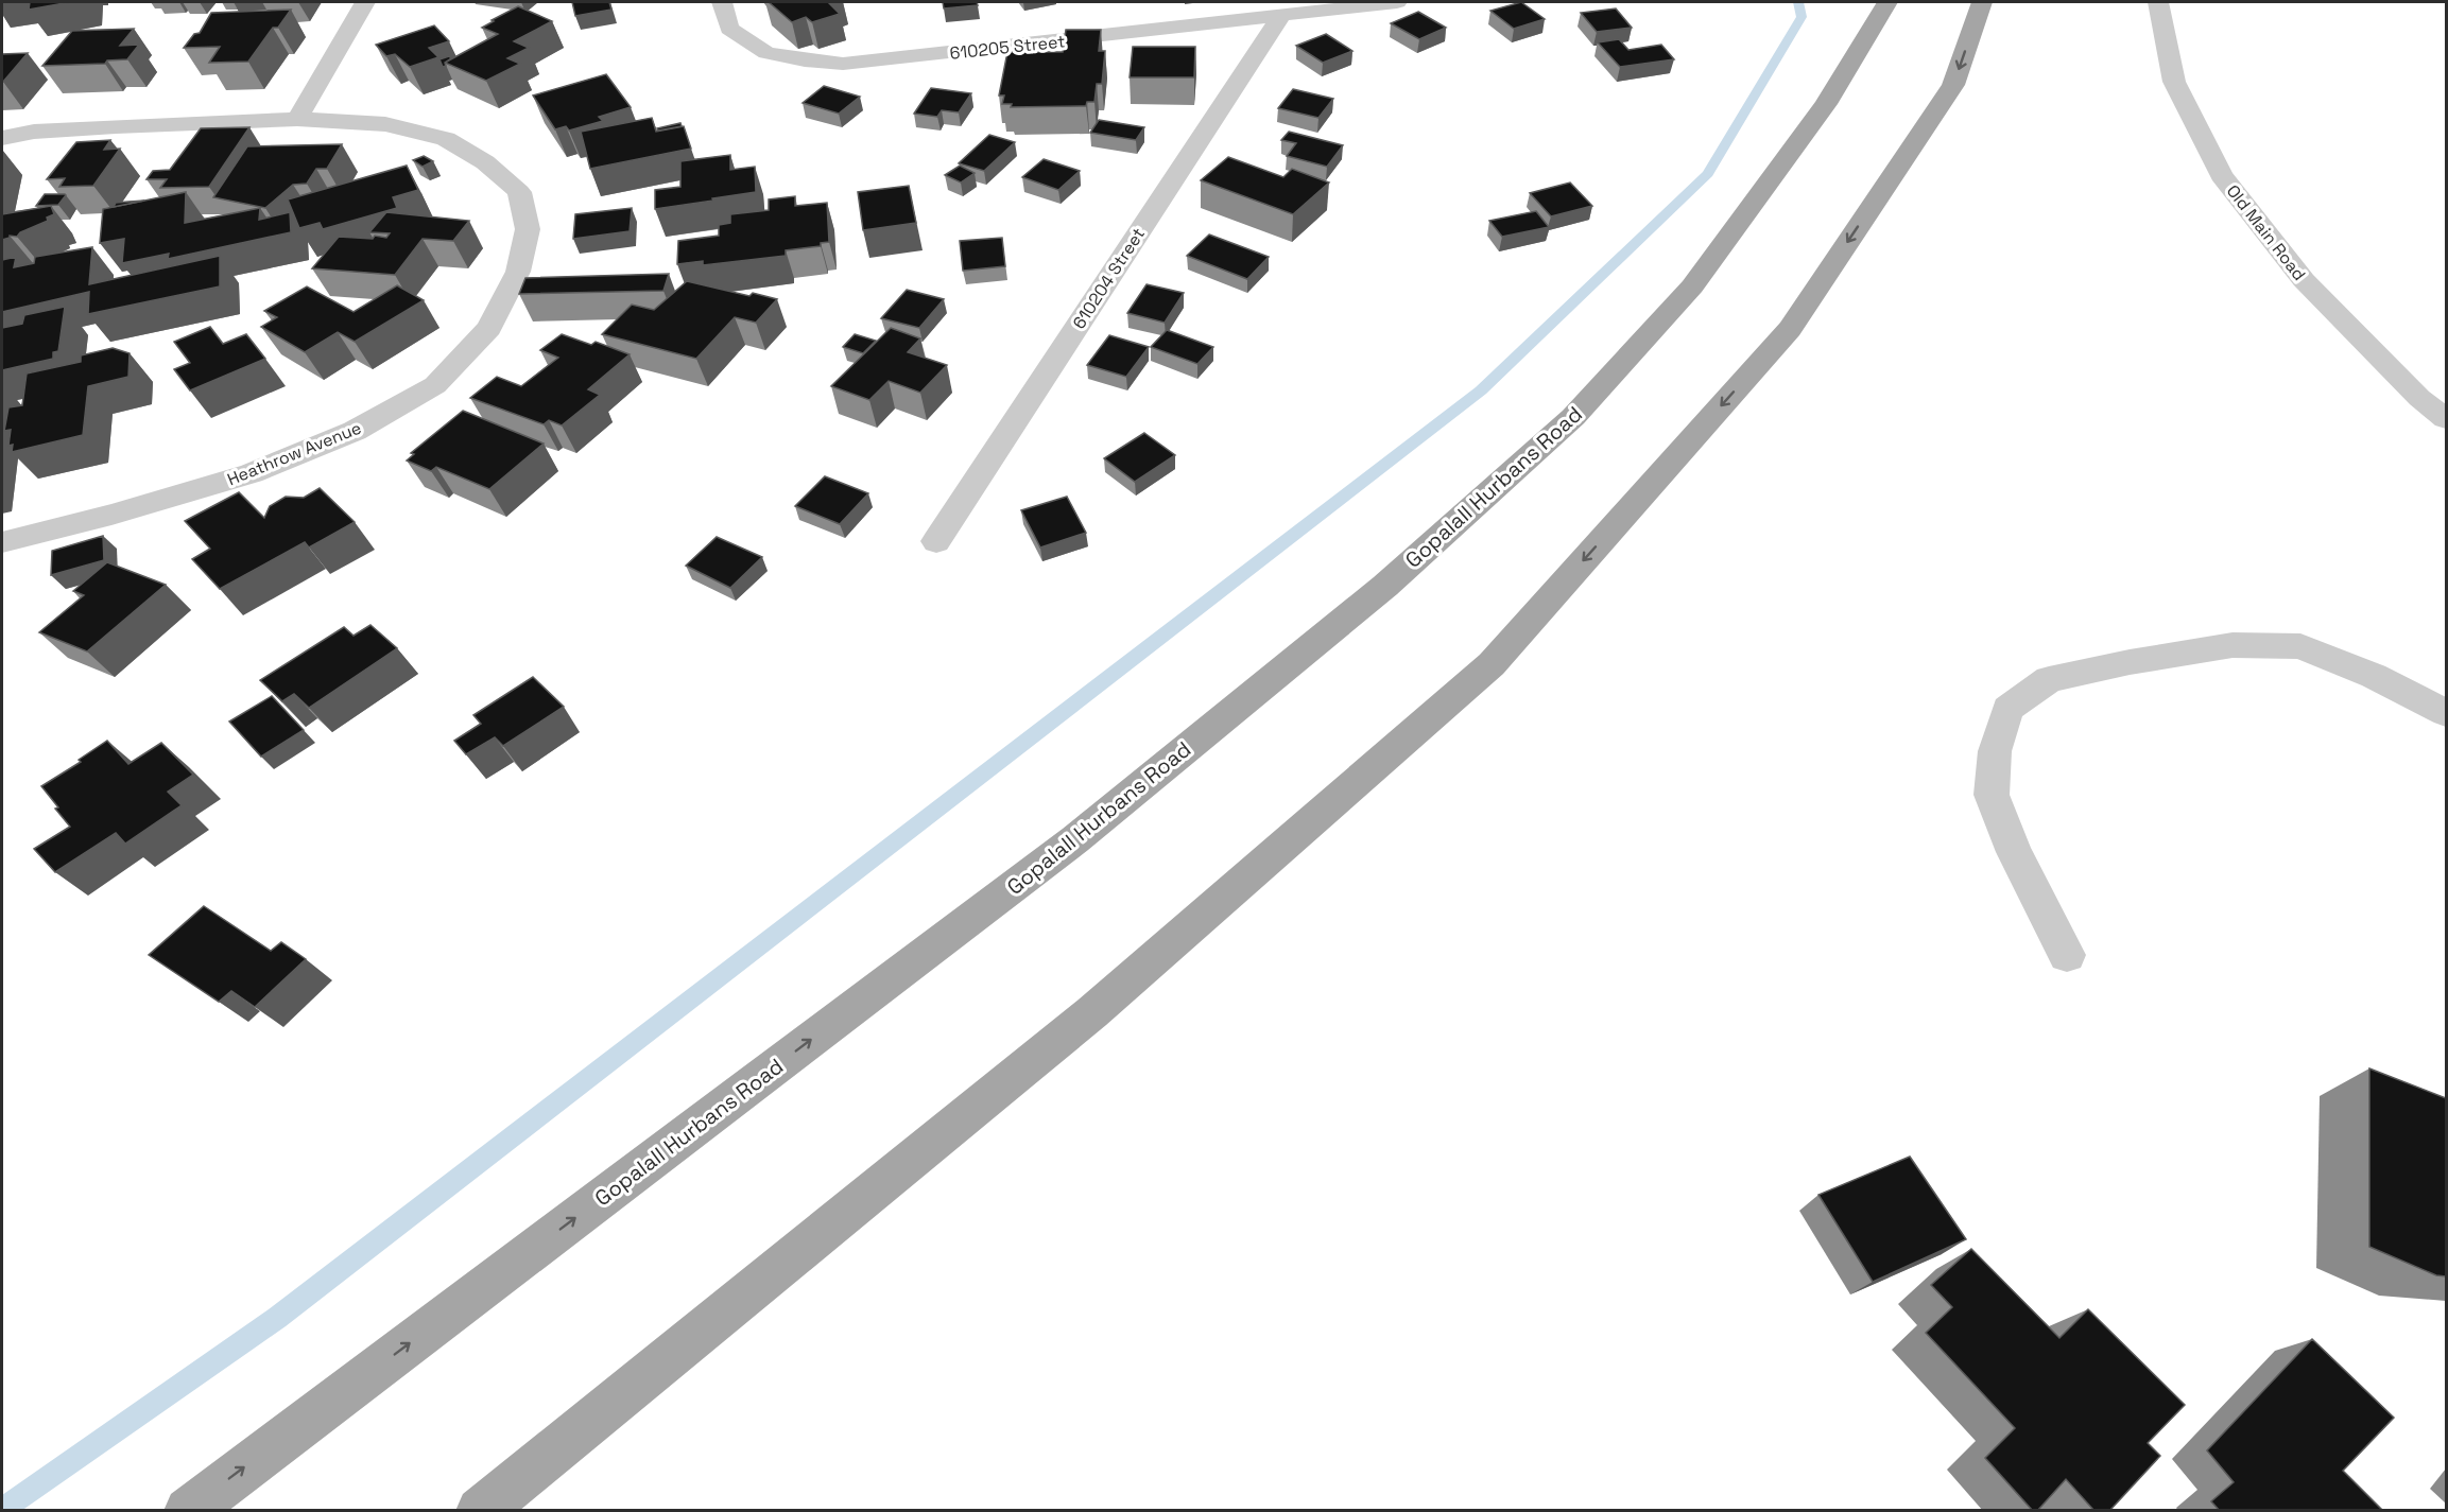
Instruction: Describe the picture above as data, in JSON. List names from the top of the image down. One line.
{"streets":{"main road":["Gopalall Hurbans Road"],"street":["610205 Street","Old Main Road","610204 Street","Heathrow Avenue"]},"crossings":[["610205 Street","610204 Street"]]}
